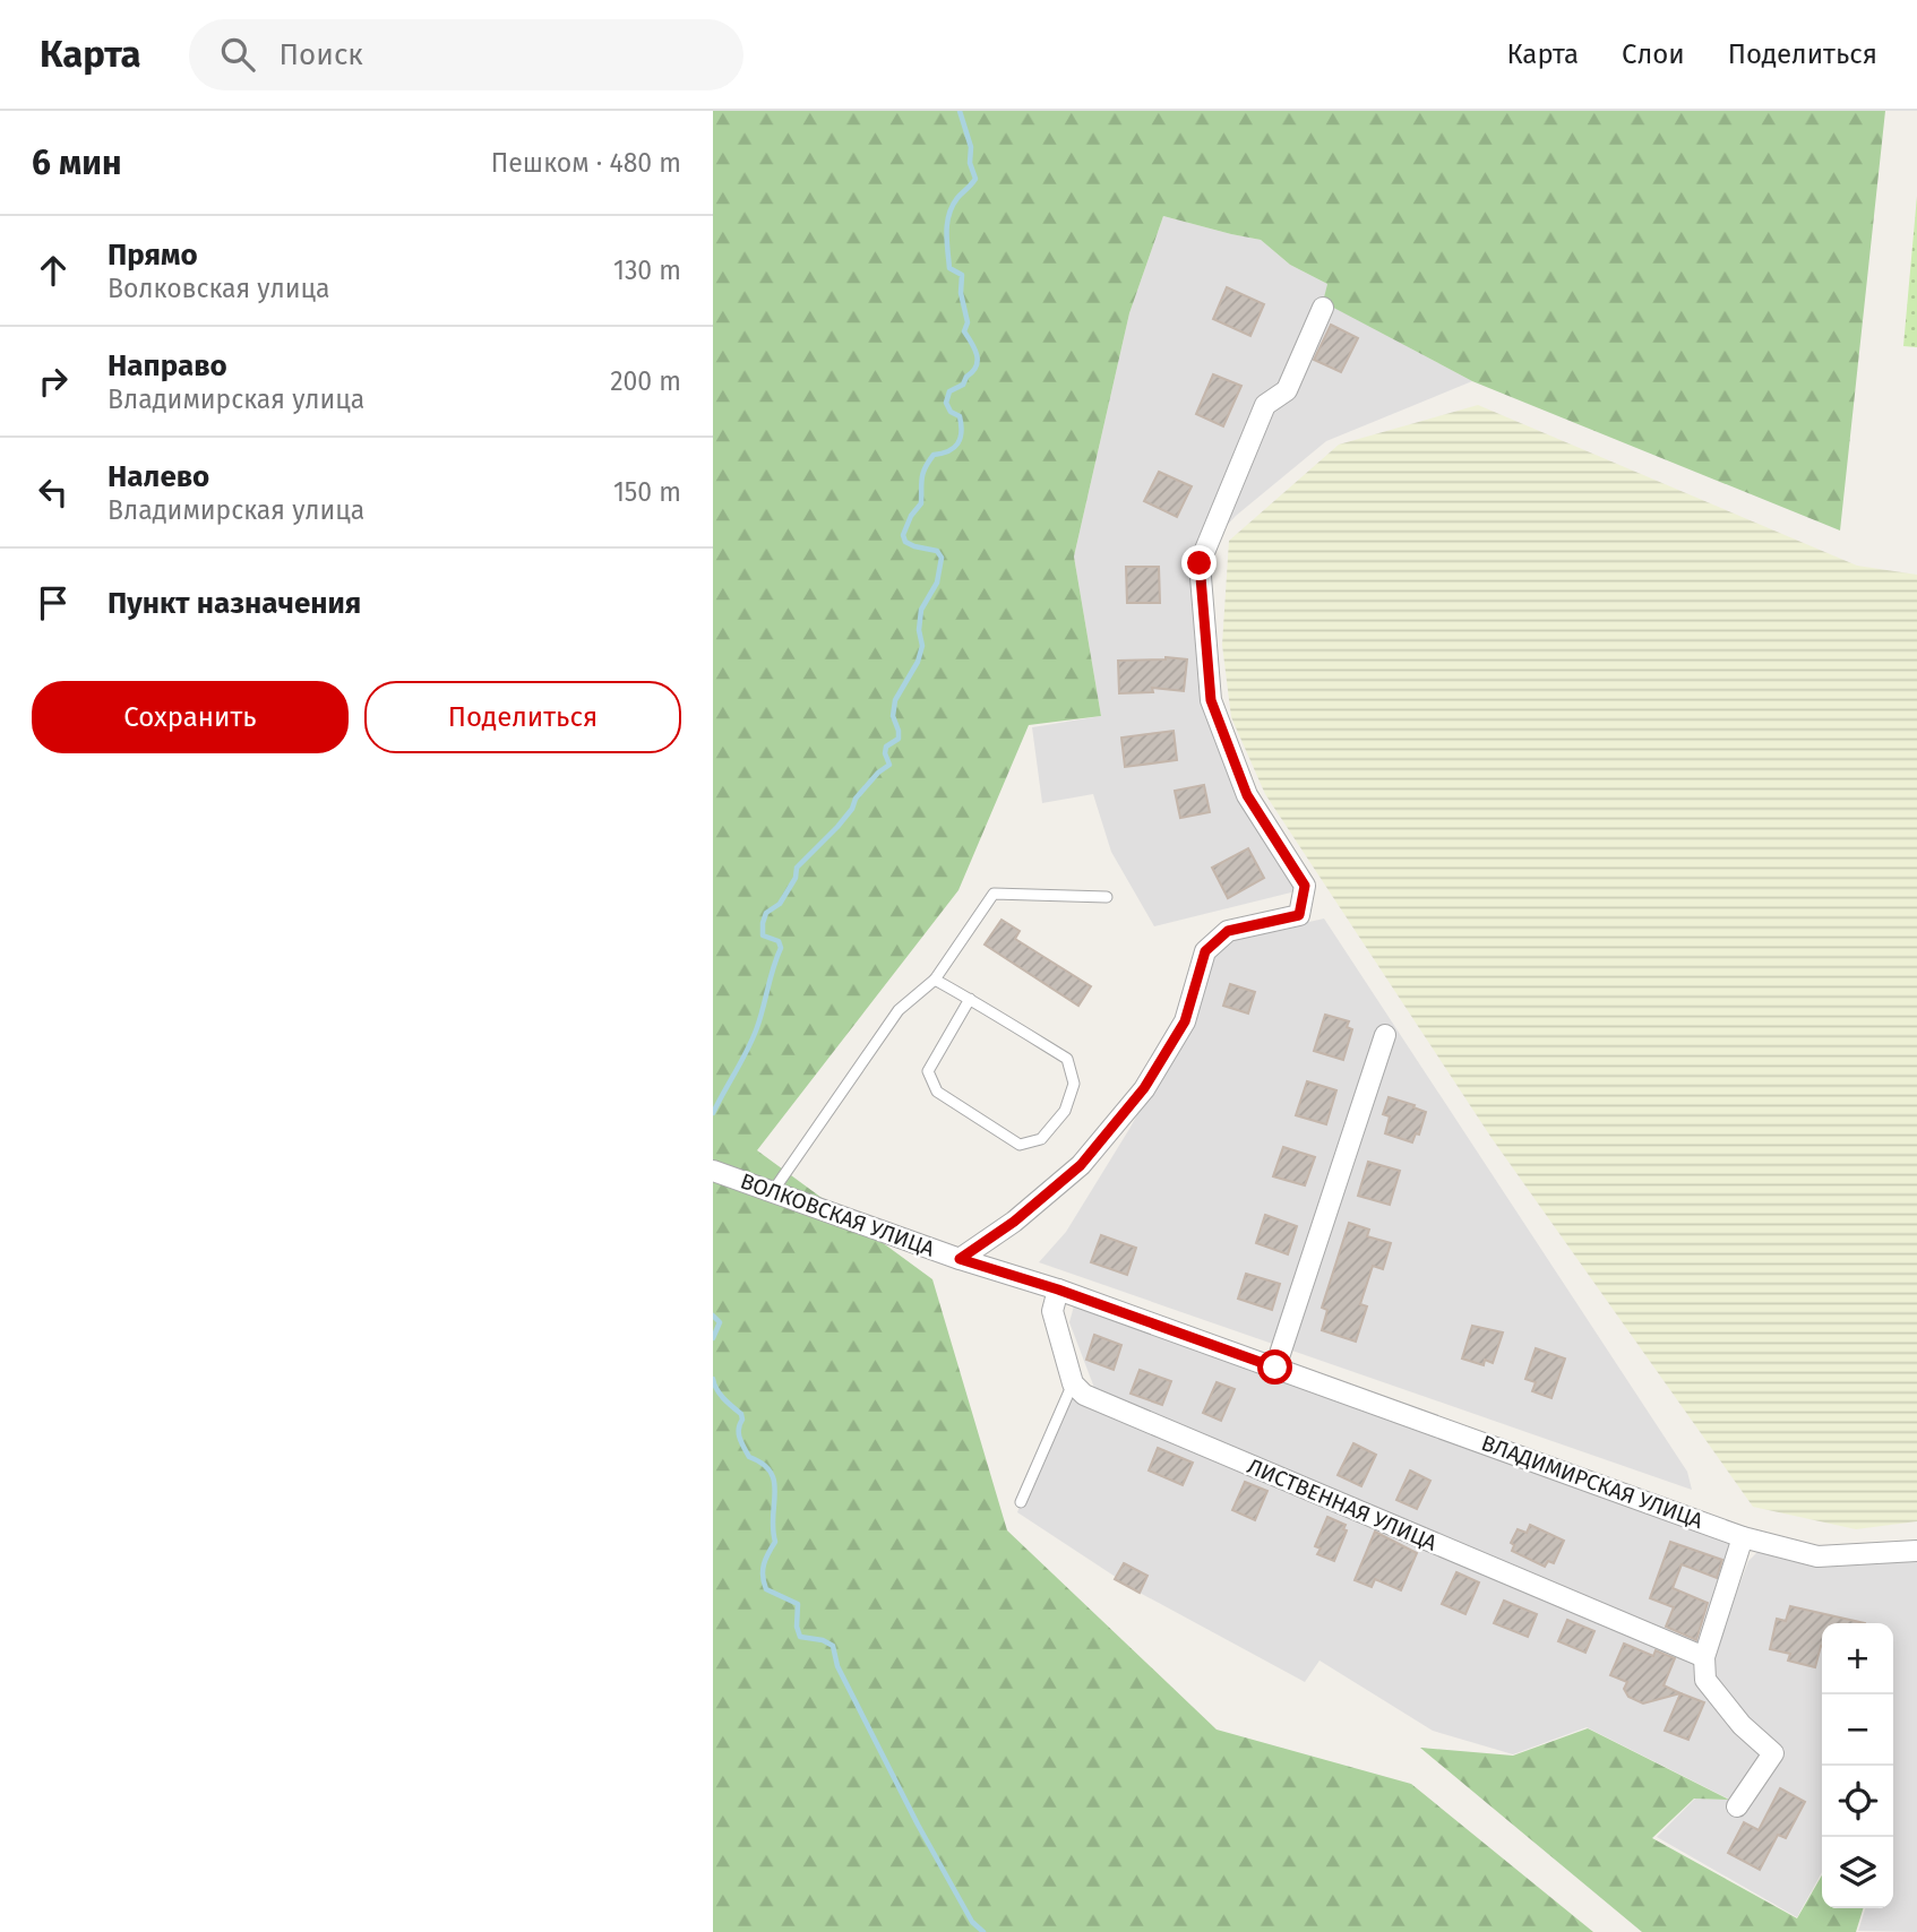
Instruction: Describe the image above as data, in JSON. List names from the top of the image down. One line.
{"streets":{"street":["ВОЛКОВСКАЯ УЛИЦА","ВЛАДИМИРСКАЯ УЛИЦА","ЛИСТВЕННАЯ УЛИЦА"]},"crossings":[["ВОЛКОВСКАЯ УЛИЦА","ВЛАДИМИРСКАЯ УЛИЦА"]],"page":{"header":"Карта","search":"Поиск","nav":["Карта","Слои","Поделиться"],"heading":["6 мин","Пешком · 480 m"],"list":[["Прямо","Волковская улица","130 m"],["Направо","Владимирская улица","200 m"],["Налево","Владимирская улица","150 m"],"Пункт назначения"],"buttons":["Сохранить","Поделиться"],"map_buttons":["+","−"]}}
